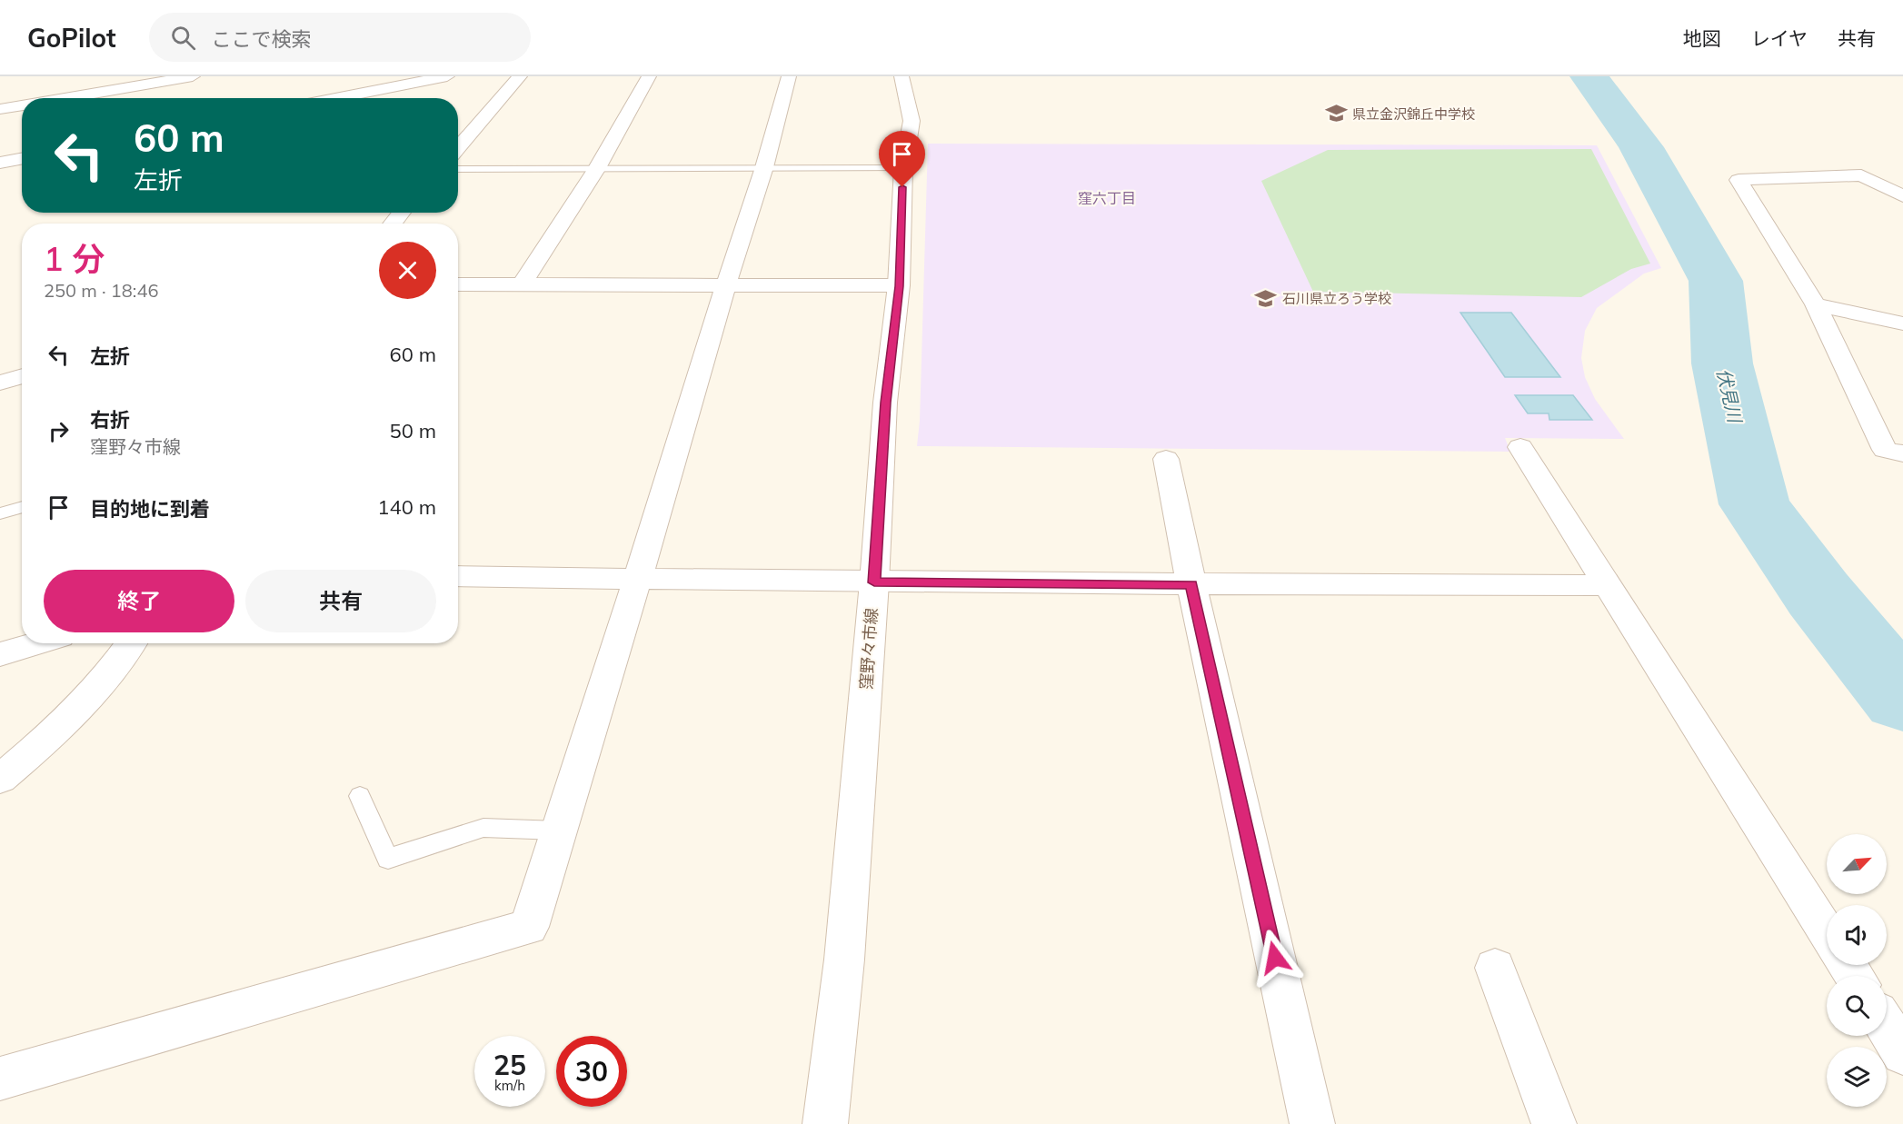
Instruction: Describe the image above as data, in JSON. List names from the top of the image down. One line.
{"streets":{"street":["窪野々市線"]},"districts":["窪六丁目"],"water":["伏見川"],"places":{"school or university":["県立金沢錦丘中学校","石川県立ろう学校"]},"north":"top right","page":{"header":"GoPilot","search":"ここで検索","nav":["地図","レイヤ","共有"],"turn":["60 m","左折"],"heading":["1 分","250 m · 18:46"],"list":[{"name":"左折","value":"60 m"},{"name":"右折","note":"窪野々市線","value":"50 m"},{"name":"目的地に到着","value":"140 m"}],"buttons":["終了","共有"],"speed":"25 km/h","limit":"30"}}
